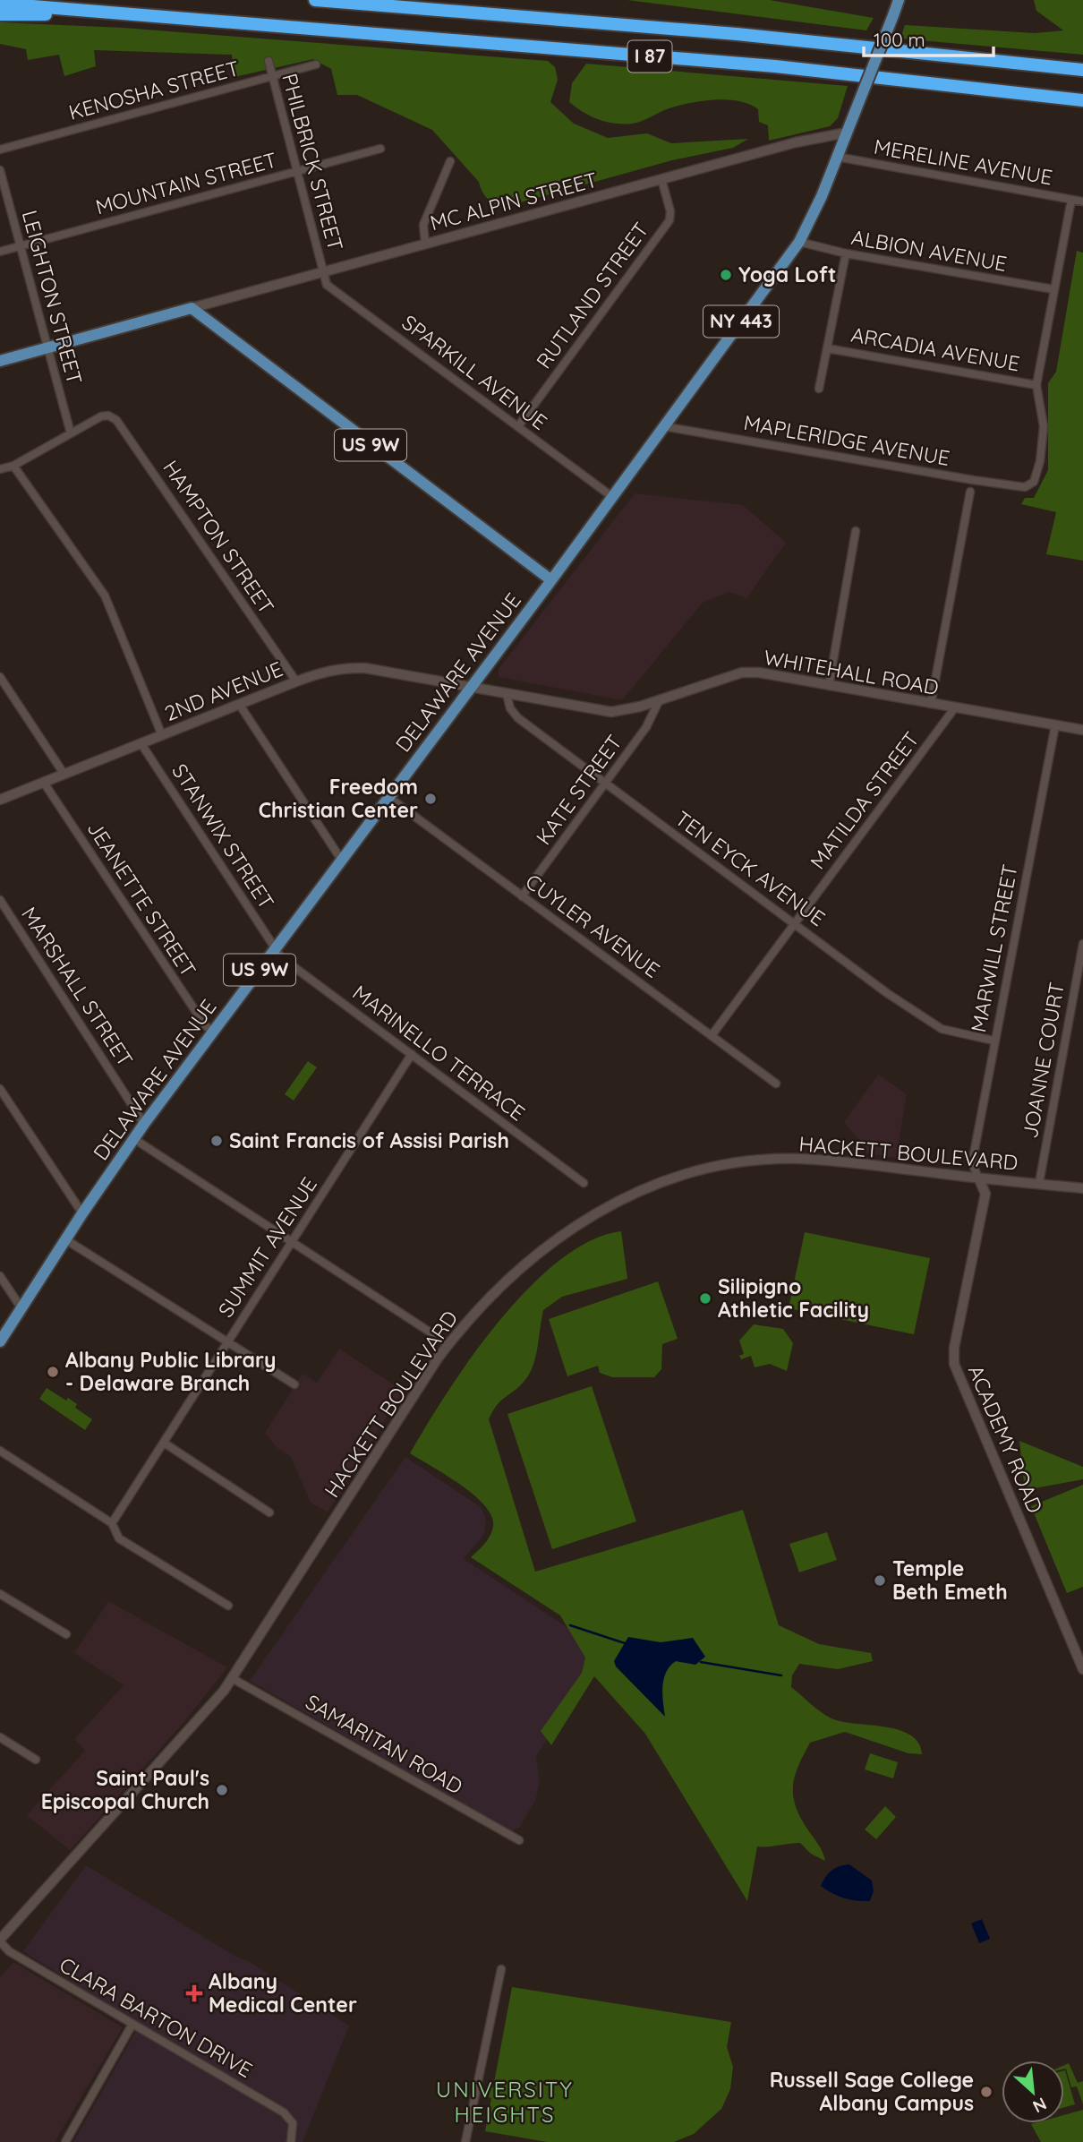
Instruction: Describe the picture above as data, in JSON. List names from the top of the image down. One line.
{"streets":{"highway":["I 87"],"main road":["NY 443","US 9W","DELAWARE AVENUE"],"street":["KENOSHA STREET","PHILBRICK STREET","MERELINE AVENUE","MOUNTAIN STREET","MC ALPIN STREET","ALBION AVENUE","RUTLAND STREET","LEIGHTON STREET","ARCADIA AVENUE","SPARKILL AVENUE","MAPLERIDGE AVENUE","HAMPTON STREET","WHITEHALL ROAD","2ND AVENUE","KATE STREET","MATILDA STREET","STANWIX STREET","TEN EYCK AVENUE","JEANETTE STREET","CUYLER AVENUE","MARWILL STREET","MARSHALL STREET","MARINELLO TERRACE","JOANNE COURT","HACKETT BOULEVARD","SUMMIT AVENUE","ACADEMY ROAD","SAMARITAN ROAD","CLARA BARTON DRIVE"]},"crossings":[["KENOSHA STREET","PHILBRICK STREET"],["PHILBRICK STREET","MOUNTAIN STREET"],["PHILBRICK STREET","MC ALPIN STREET"],["PHILBRICK STREET","SPARKILL AVENUE"],["MERELINE AVENUE","DELAWARE AVENUE"],["MOUNTAIN STREET","LEIGHTON STREET"],["MC ALPIN STREET","RUTLAND STREET"],["MC ALPIN STREET","SPARKILL AVENUE"],["MC ALPIN STREET","US 9W"],["MC ALPIN STREET","DELAWARE AVENUE"],["ALBION AVENUE","DELAWARE AVENUE"],["RUTLAND STREET","SPARKILL AVENUE"],["LEIGHTON STREET","HAMPTON STREET"],["ARCADIA AVENUE","MAPLERIDGE AVENUE"],["SPARKILL AVENUE","DELAWARE AVENUE"],["MAPLERIDGE AVENUE","DELAWARE AVENUE"],["US 9W","DELAWARE AVENUE"],["HAMPTON STREET","2ND AVENUE"],["DELAWARE AVENUE","WHITEHALL ROAD"],["DELAWARE AVENUE","2ND AVENUE"],["DELAWARE AVENUE","STANWIX STREET"],["DELAWARE AVENUE","JEANETTE STREET"],["DELAWARE AVENUE","CUYLER AVENUE"],["DELAWARE AVENUE","MARSHALL STREET"],["DELAWARE AVENUE","MARINELLO TERRACE"],["WHITEHALL ROAD","2ND AVENUE"],["WHITEHALL ROAD","KATE STREET"],["WHITEHALL ROAD","MATILDA STREET"],["WHITEHALL ROAD","TEN EYCK AVENUE"],["WHITEHALL ROAD","MARWILL STREET"],["2ND AVENUE","STANWIX STREET"],["2ND AVENUE","JEANETTE STREET"],["KATE STREET","TEN EYCK AVENUE"],["KATE STREET","CUYLER AVENUE"],["MATILDA STREET","TEN EYCK AVENUE"],["MATILDA STREET","CUYLER AVENUE"],["STANWIX STREET","MARINELLO TERRACE"],["TEN EYCK AVENUE","MARWILL STREET"],["MARWILL STREET","HACKETT BOULEVARD"],["MARWILL STREET","ACADEMY ROAD"],["MARINELLO TERRACE","SUMMIT AVENUE"],["JOANNE COURT","HACKETT BOULEVARD"],["HACKETT BOULEVARD","ACADEMY ROAD"],["HACKETT BOULEVARD","SAMARITAN ROAD"],["HACKETT BOULEVARD","CLARA BARTON DRIVE"]],"districts":["UNIVERSITY HEIGHTS"],"places":{"other":["Yoga Loft","Freedom Christian Center","Saint Francis of Assisi Parish","Silipigno Athletic Facility","Albany Public Library - Delaware Branch","Temple Beth Emeth","Saint Paul's Episcopal Church","Russell Sage College Albany Campus"],"health":["Albany Medical Center"]},"scale_bar":"100 m","north":"bottom right"}
